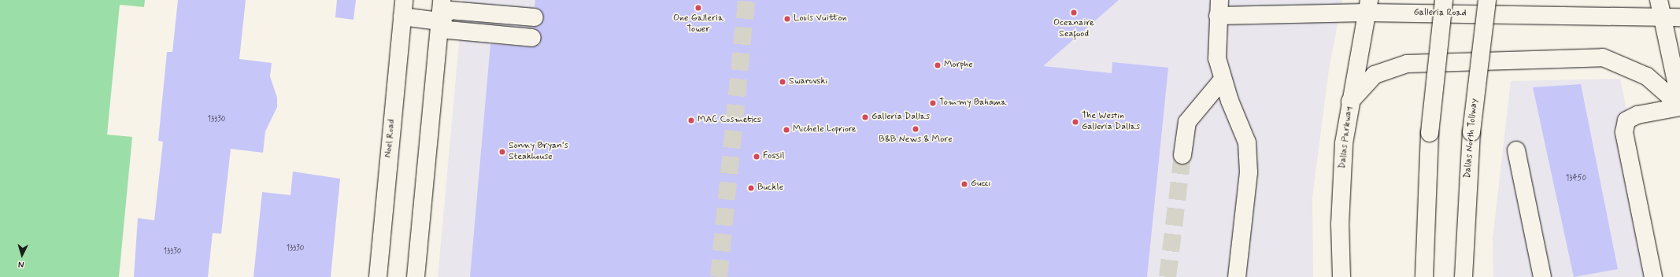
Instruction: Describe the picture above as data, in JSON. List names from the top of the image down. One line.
{"streets":{"main road":["Galleria Road","Dallas Parkway","Noel Road","Dallas North Tollway"]},"crossings":[["Galleria Road","Dallas Parkway"]],"places":["One Galleria Tower","Oceanaire Seafood","Louis Vuitton","Morphe","Swarovski","Tommy Bahama","Galleria Dallas","MAC Cosmetics","The Westin Galleria Dallas","B&B News & More","Michele Lopriore","Sonny Bryan's Steakhouse","Fossil","Gucci","Buckle"],"house_numbers":["13330","13450","13330","13330"],"north":"bottom"}
